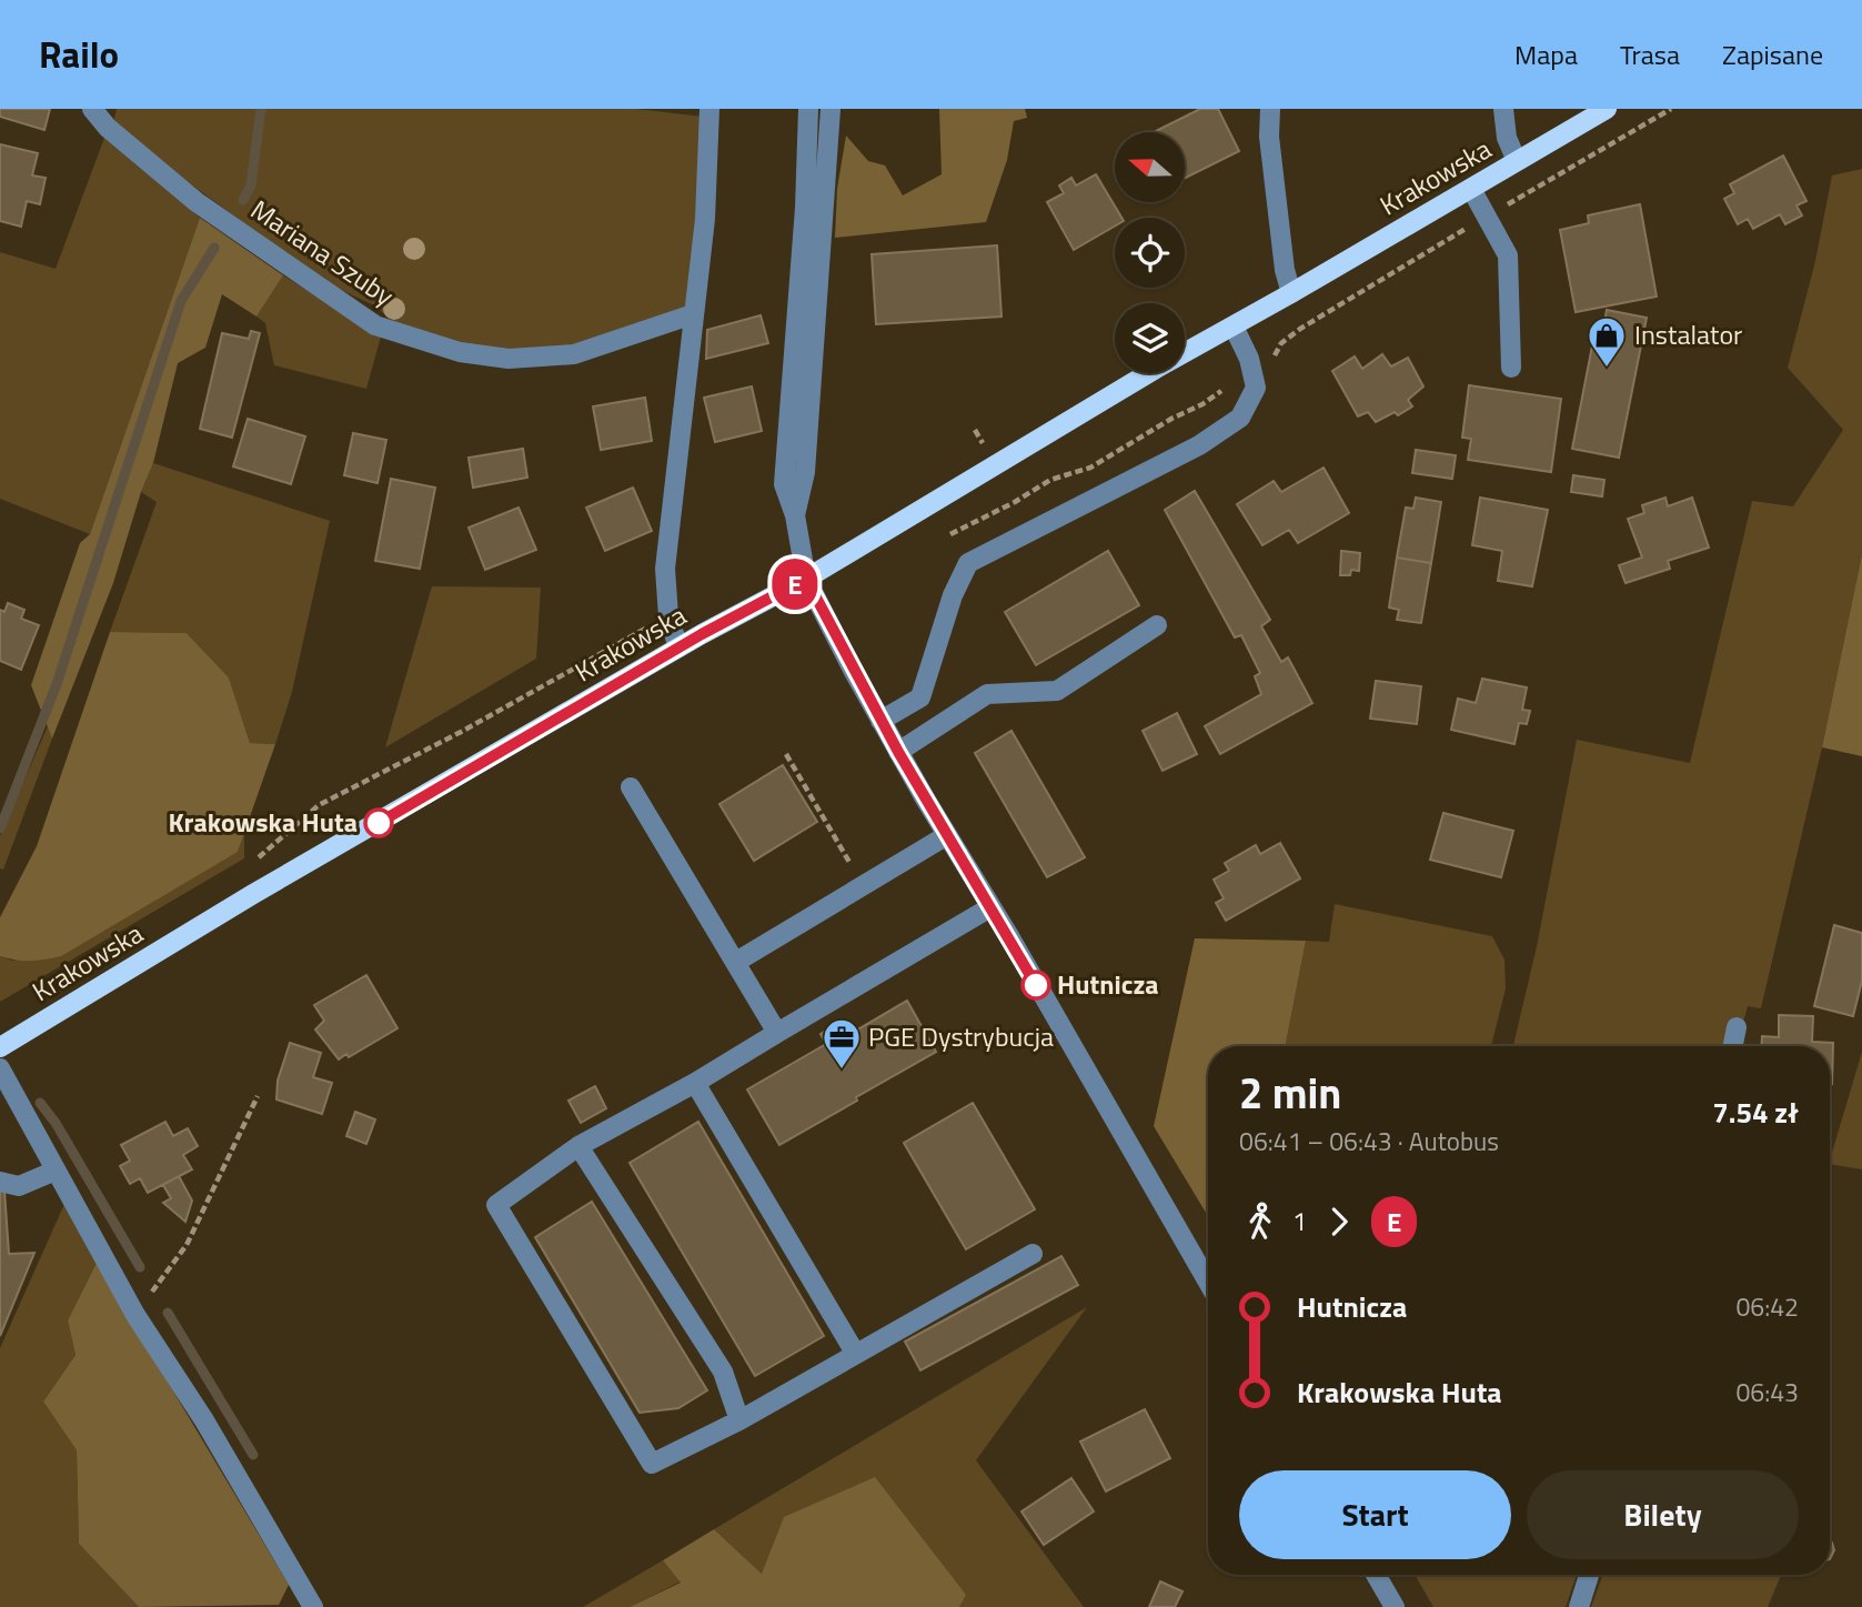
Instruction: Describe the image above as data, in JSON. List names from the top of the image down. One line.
{"streets":{"main road":["Krakowska"],"street":["Mariana Szuby"]},"places":{"shop":["Instalator"],"other":["Krakowska Huta","Hutnicza"],"office":["PGE Dystrybucja"]},"lines":["bus line E"],"north":"left","page":{"header":"Railo","nav":["Mapa","Trasa","Zapisane"],"on_map":"E","heading":["2 min","06:41 – 06:43 · Autobus","7.54 zł"],"legs":["1","E"],"list":[{"name":"Hutnicza","value":"06:42"},{"name":"Krakowska Huta","value":"06:43"}],"buttons":["Start","Bilety"]}}
